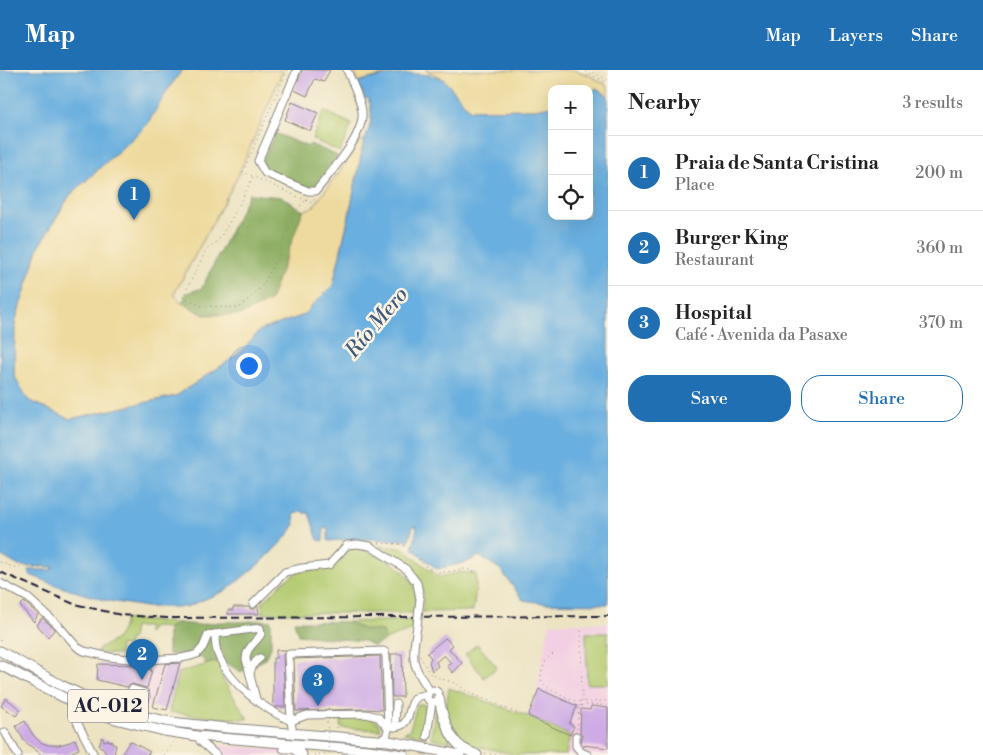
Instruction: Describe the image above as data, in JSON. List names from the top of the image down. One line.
{"streets":{"main road":["AC-012"]},"water":["Río Mero"],"page":{"header":"Map","nav":["Map","Layers","Share"],"heading":["Nearby","3 results"],"map_buttons":["+","−"],"list":[{"mark":"1","name":"Praia de Santa Cristina","note":"Place","value":"200 m"},{"mark":"2","name":"Burger King","note":"Restaurant","value":"360 m"},{"mark":"3","name":"Hospital","note":"Café · Avenida da Pasaxe","value":"370 m"}],"pins":["1","2","3"],"buttons":["Save","Share"]}}
